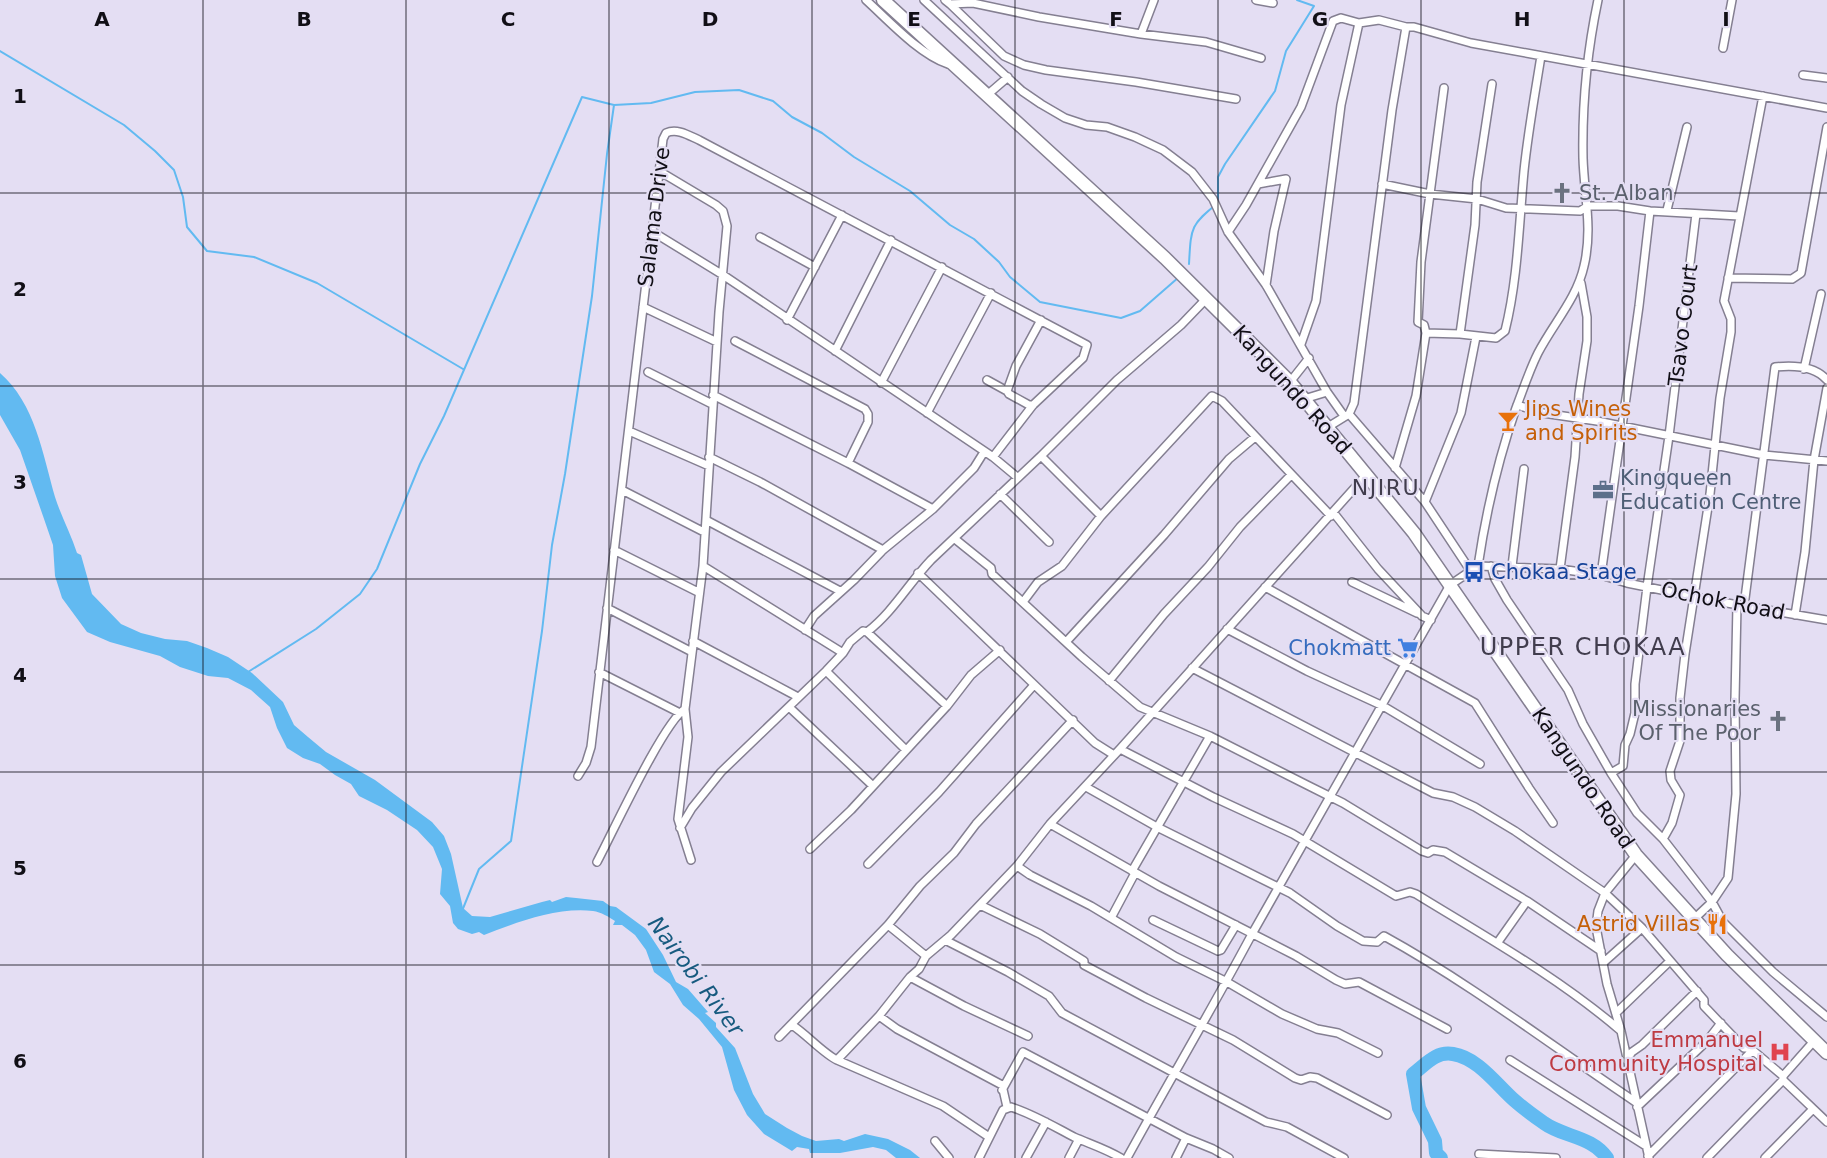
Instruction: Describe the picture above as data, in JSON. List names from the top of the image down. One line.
{"streets":{"highway":["Kangundo Road"],"street":["Salama Drive","Tsavo Court","Ochok Road"]},"crossings":[["Tsavo Court","Ochok Road"]],"districts":["NJIRU","UPPER CHOKAA"],"water":["Nairobi River"],"places":{"church":["St. Alban","Missionaries Of The Poor"],"bar":["Jips Wines and Spirits"],"office":["Kingqueen Education Centre"],"bus stop":["Chokaa Stage"],"supermarket":["Chokmatt"],"restaurant":["Astrid Villas"],"hospital":["Emmanuel Community Hospital"]},"grid":{"columns":["A","B","C","D","E","F","G","H","I"],"rows":["1","2","3","4","5","6"]}}
